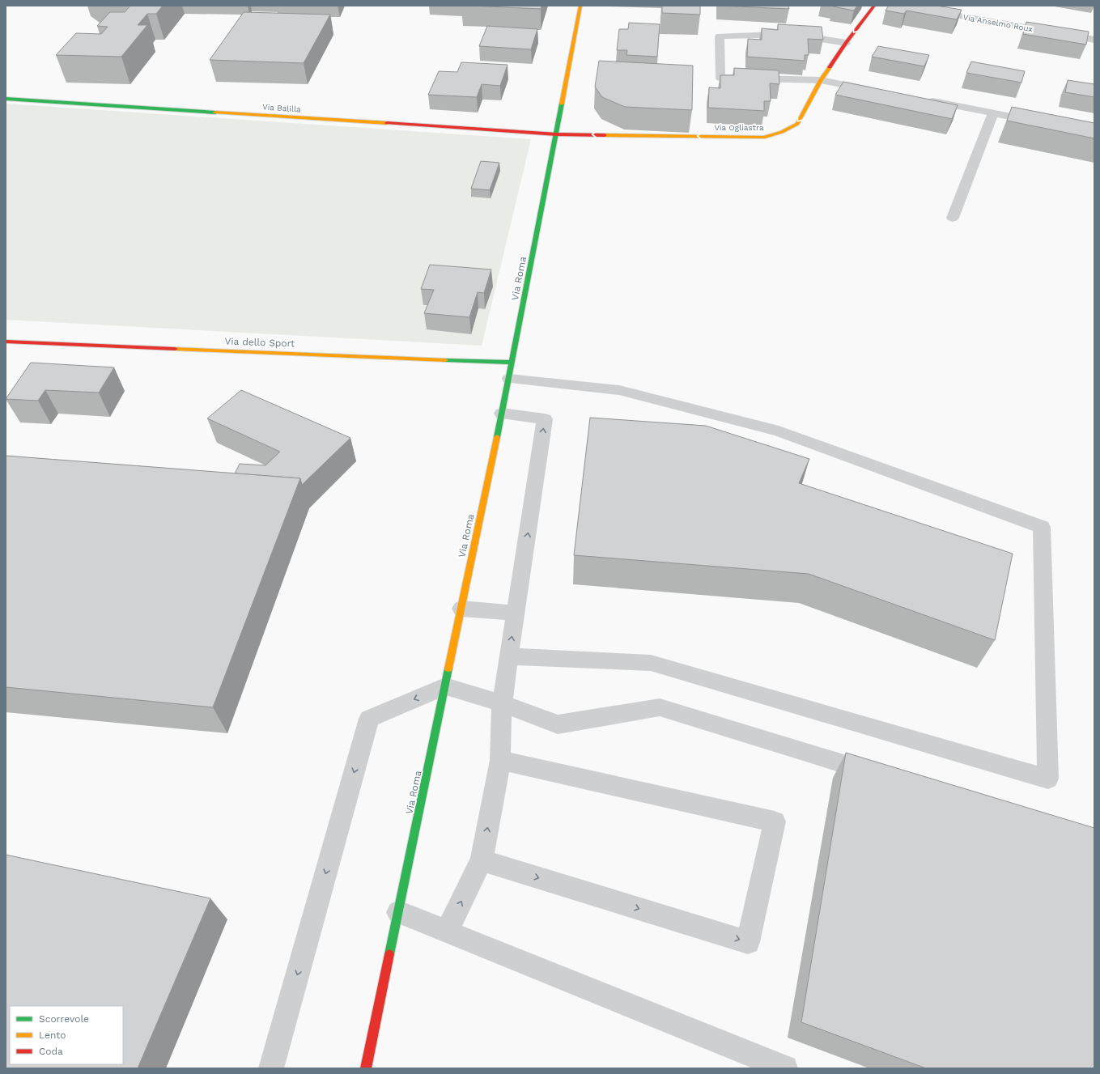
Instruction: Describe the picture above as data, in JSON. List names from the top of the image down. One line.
{"streets":{"street":["Via Anselmo Roux","Via Balilla","Via Ogliastra","Via Roma","Via dello Sport"]},"crossings":[["Via Balilla","Via Ogliastra"],["Via Balilla","Via Roma"],["Via Ogliastra","Via Roma"],["Via Roma","Via dello Sport"]],"one_way":["Via Ogliastra"],"legend":["Scorrevole","Lento","Coda"]}
